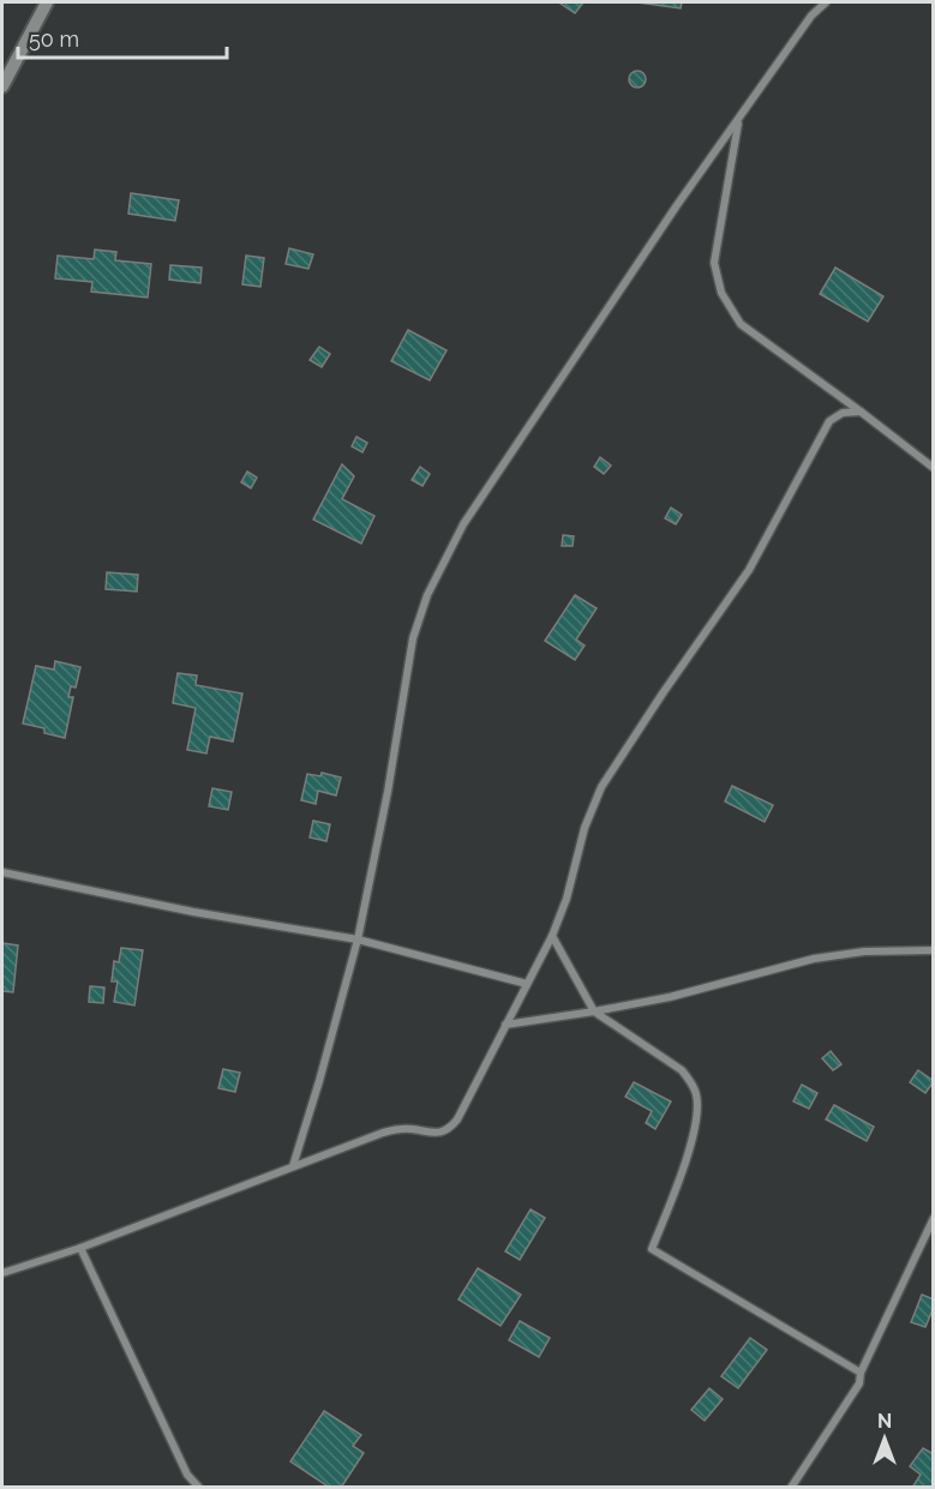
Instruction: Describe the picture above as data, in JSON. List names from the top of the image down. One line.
{"scale_bar":"50 m","north":"top"}
